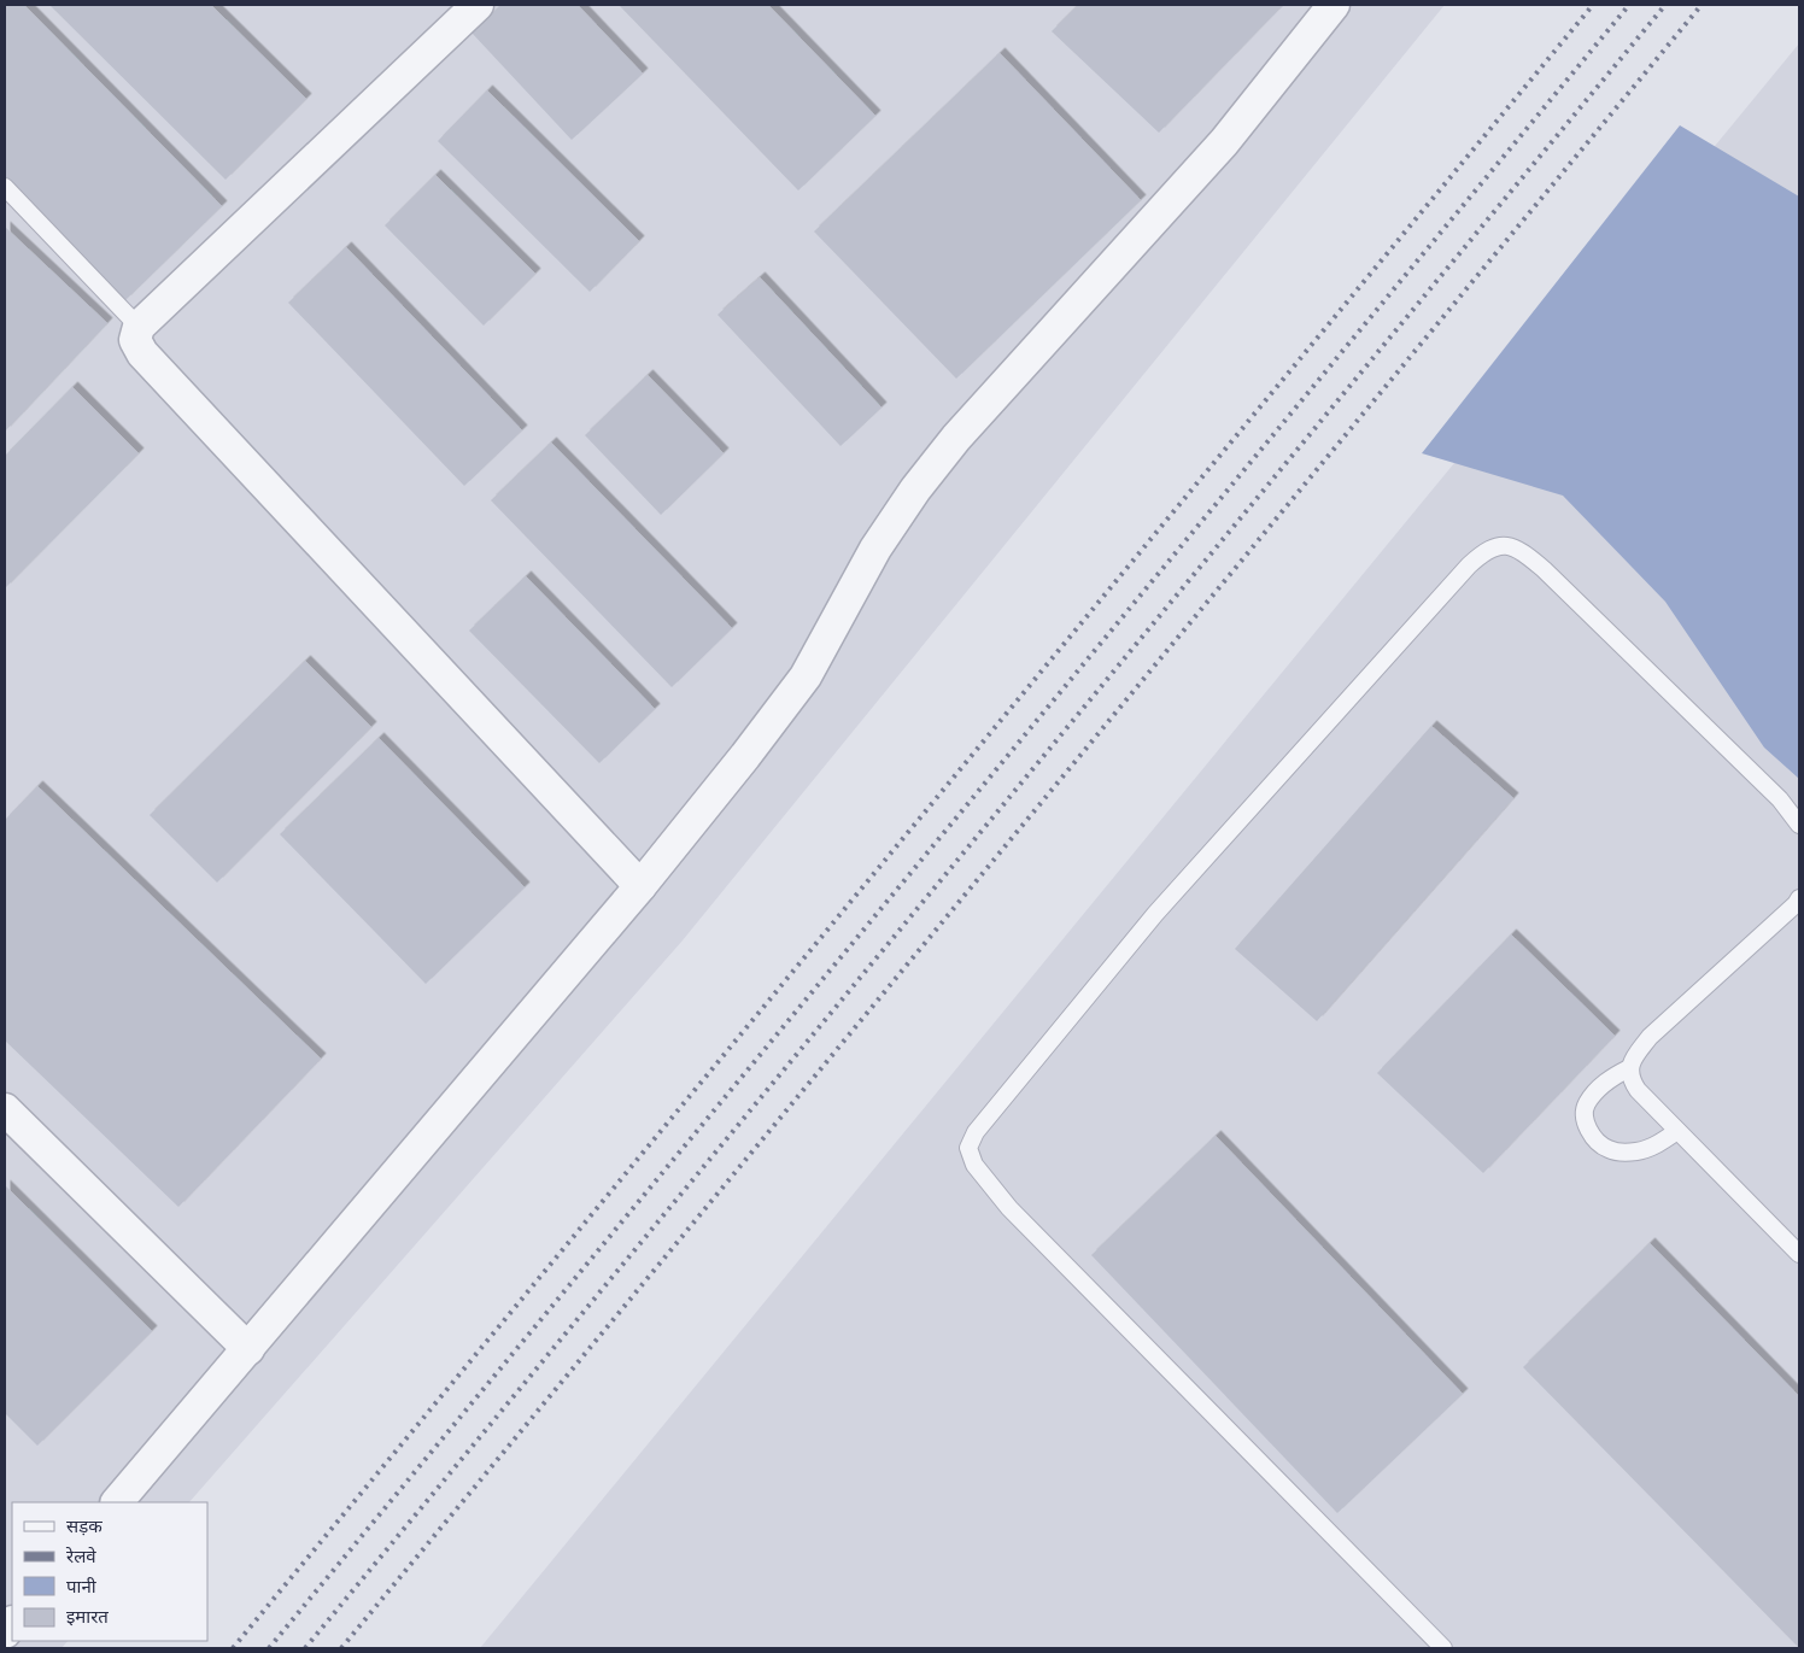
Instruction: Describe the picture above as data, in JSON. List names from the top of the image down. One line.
{"legend":["सड़क","रेलवे","पानी","इमारत"]}
